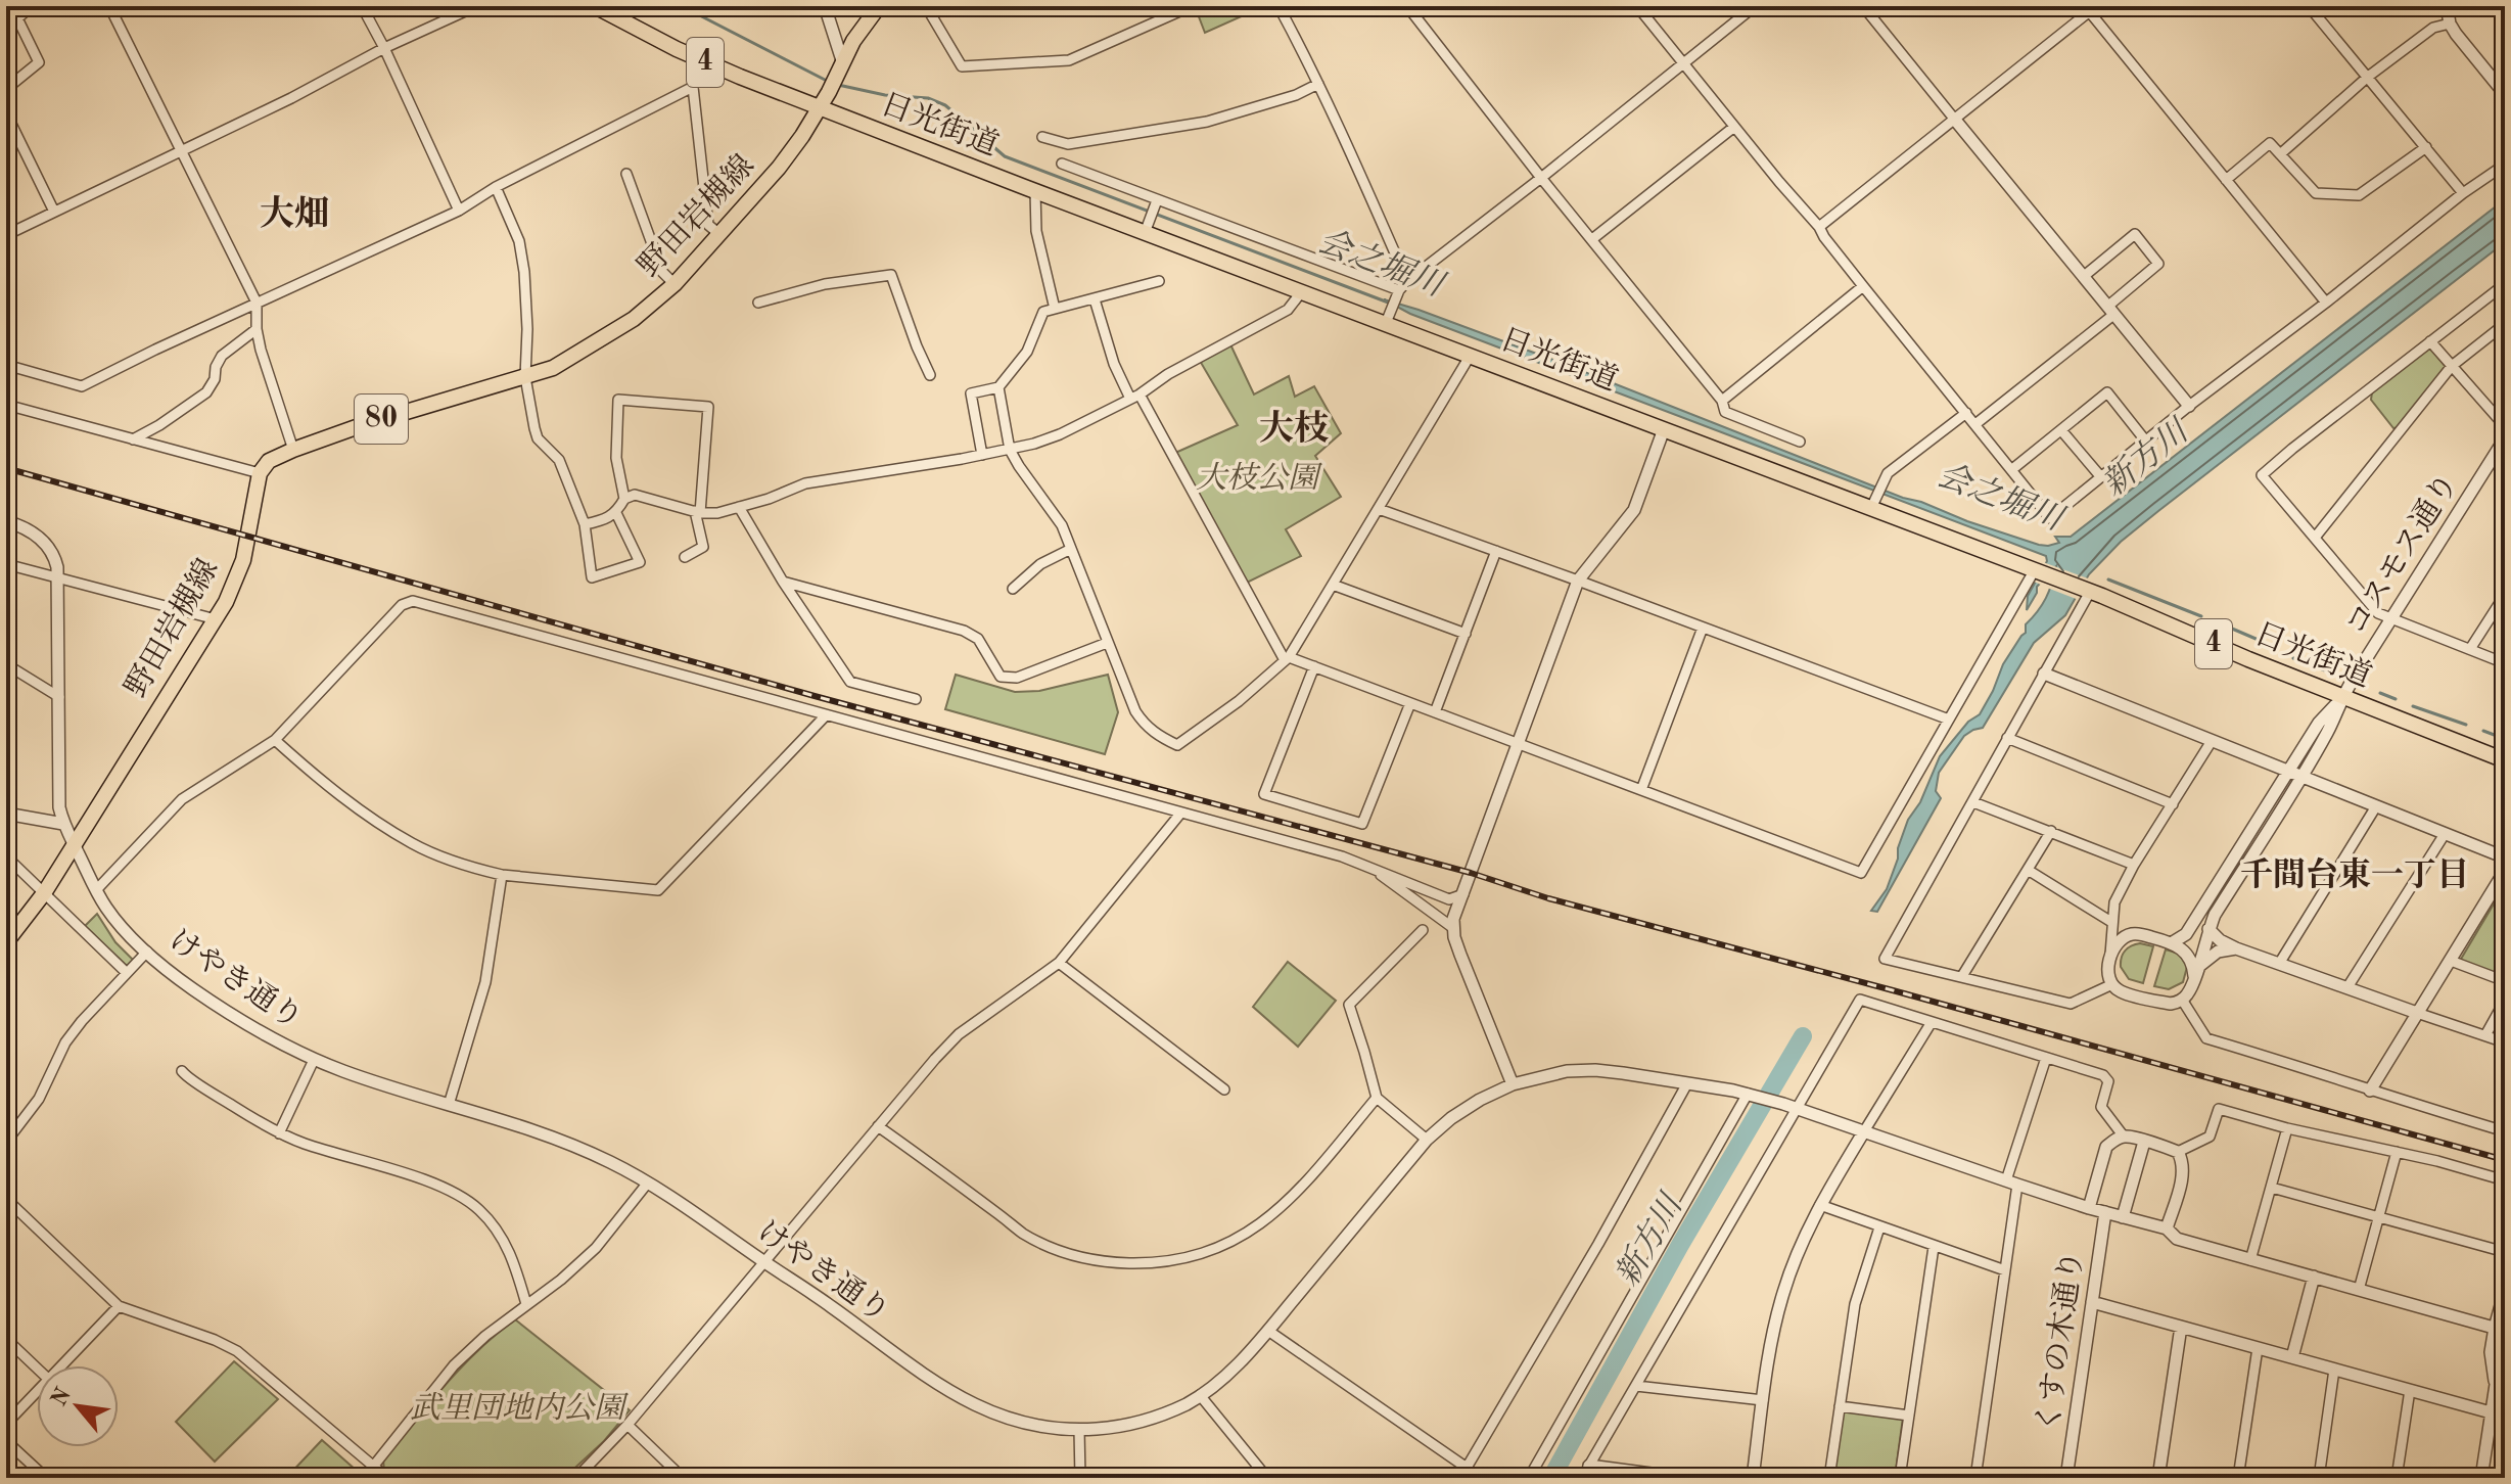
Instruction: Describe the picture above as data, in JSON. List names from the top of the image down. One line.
{"streets":{"main road":["4","日光街道","野田岩槻線","80"],"street":["コスモス通り","けやき通り","くすの木通り"]},"crossings":[["日光街道","野田岩槻線"],["日光街道","コスモス通り"],["野田岩槻線","けやき通り"],["けやき通り","くすの木通り"]],"districts":["大畑","大枝","千間台東一丁目"],"water":["会之堀川","新方川"],"parks":["大枝公園","武里団地内公園"],"north":"top left"}
